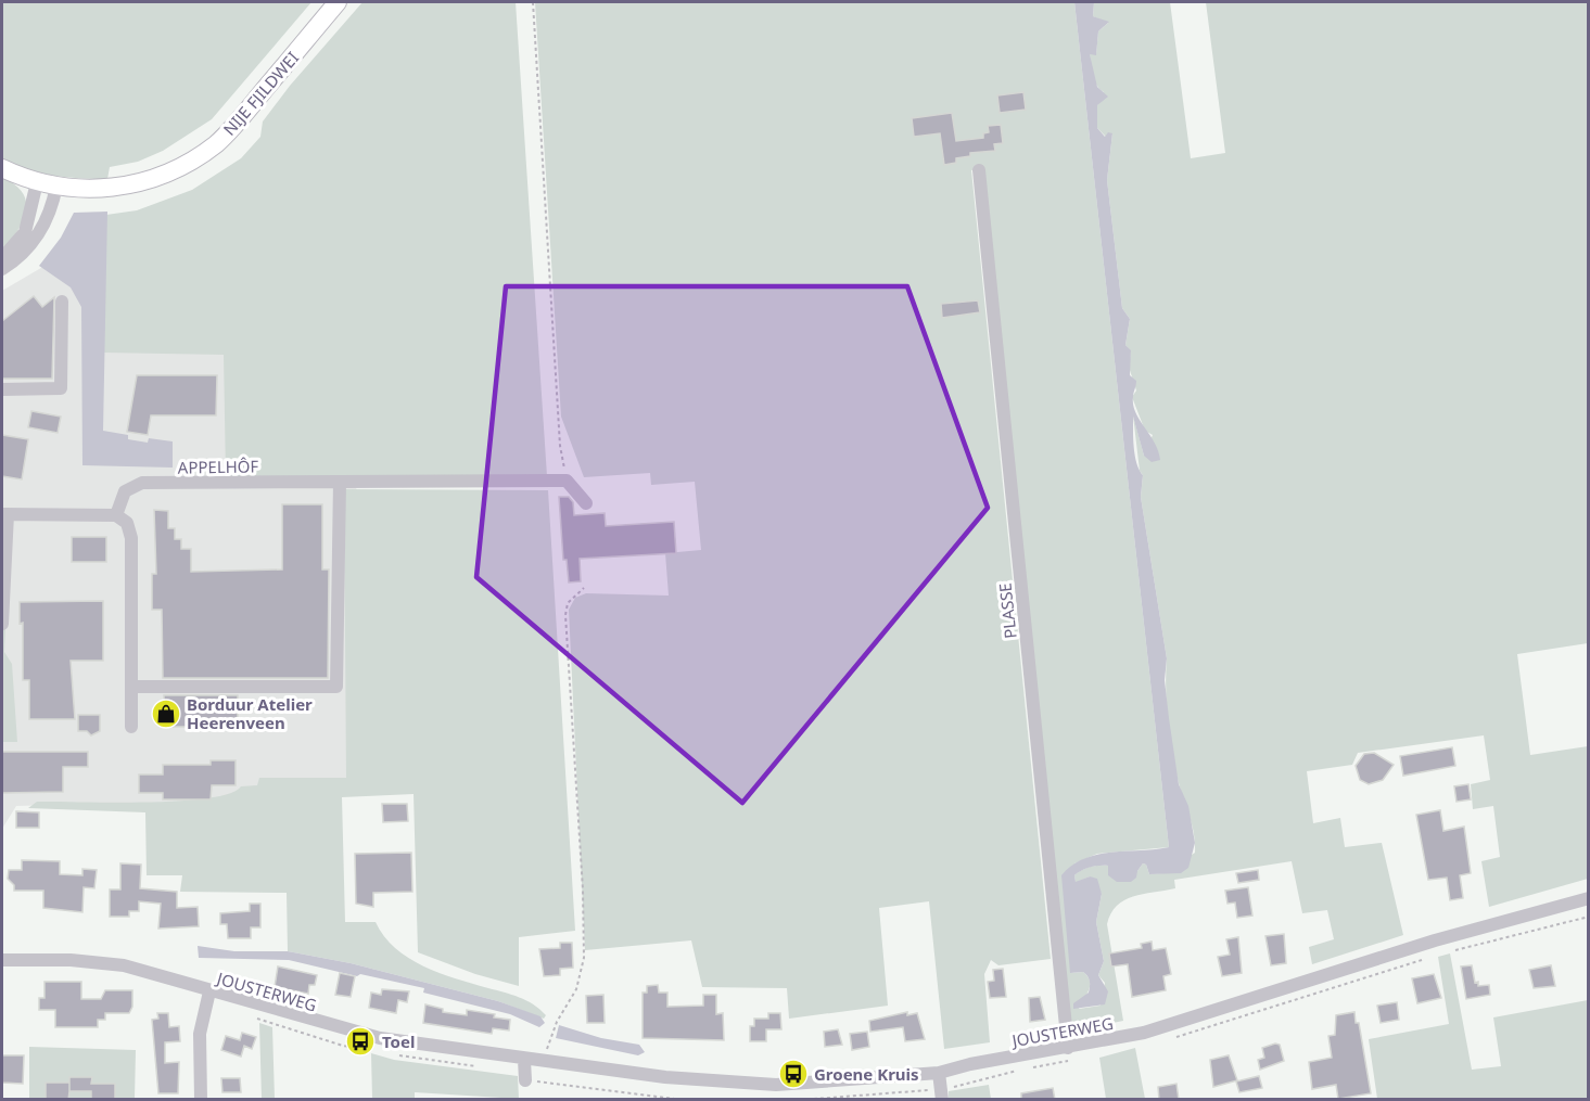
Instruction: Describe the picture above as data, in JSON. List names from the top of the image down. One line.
{"streets":{"main road":["NIJE FJILDWEI"],"street":["APPELHÔF","PLASSE","JOUSTERWEG"]},"crossings":[["PLASSE","JOUSTERWEG"]],"places":{"shop":["Borduur Atelier Heerenveen"],"bus stop":["Toel","Groene Kruis"]}}
